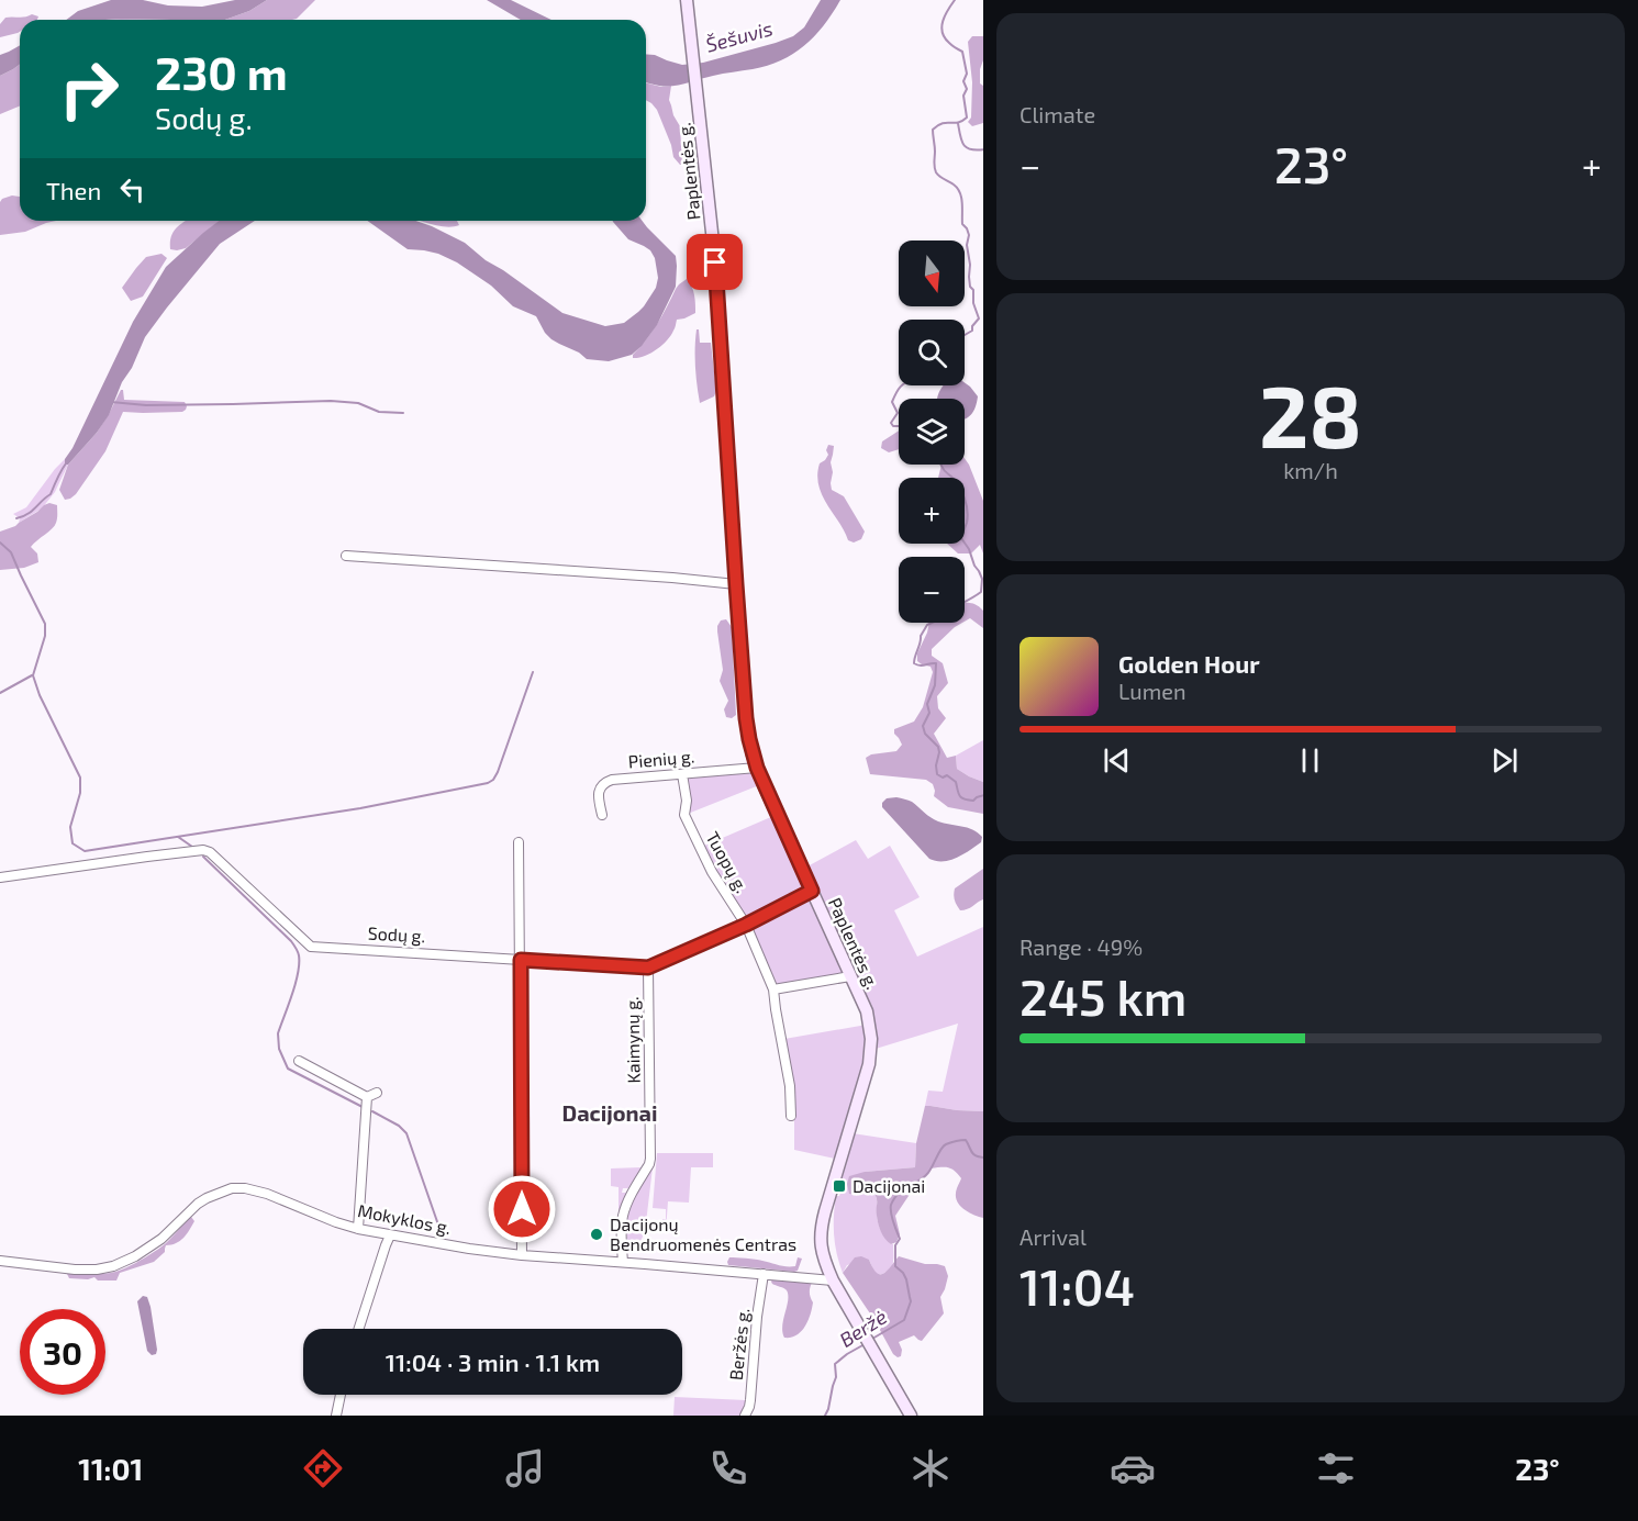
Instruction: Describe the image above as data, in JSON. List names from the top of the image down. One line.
{"streets":{"main road":["Paplentės g."],"street":["Pienių g.","Tuopų g.","Sodų g.","Kaimynų g.","Mokyklos g.","Beržės g."]},"crossings":[["Paplentės g.","Pienių g."],["Paplentės g.","Sodų g."],["Paplentės g.","Mokyklos g."],["Pienių g.","Tuopų g."],["Tuopų g.","Sodų g."],["Sodų g.","Kaimynų g."],["Kaimynų g.","Mokyklos g."],["Mokyklos g.","Beržės g."]],"districts":["Dacijonai"],"water":["Šešuvis","Beržė"],"places":{"transit":["Dacijonai"],"other":["Dacijonų Bendruomenės Centras"]},"north":"bottom","page":{"tile":["Climate",["28","km/h"],["Range · 49%","245 km"],["Arrival","11:04"]],"turn":["230 m","Sodų g."],"heat":["−","23°","+"],"then":"Then","map_buttons":["+","−"],"song":["Golden Hour","Lumen"],"limit":"30","trip":"11:04 · 3 min · 1.1 km","tabs":["11:01","23°"]}}
